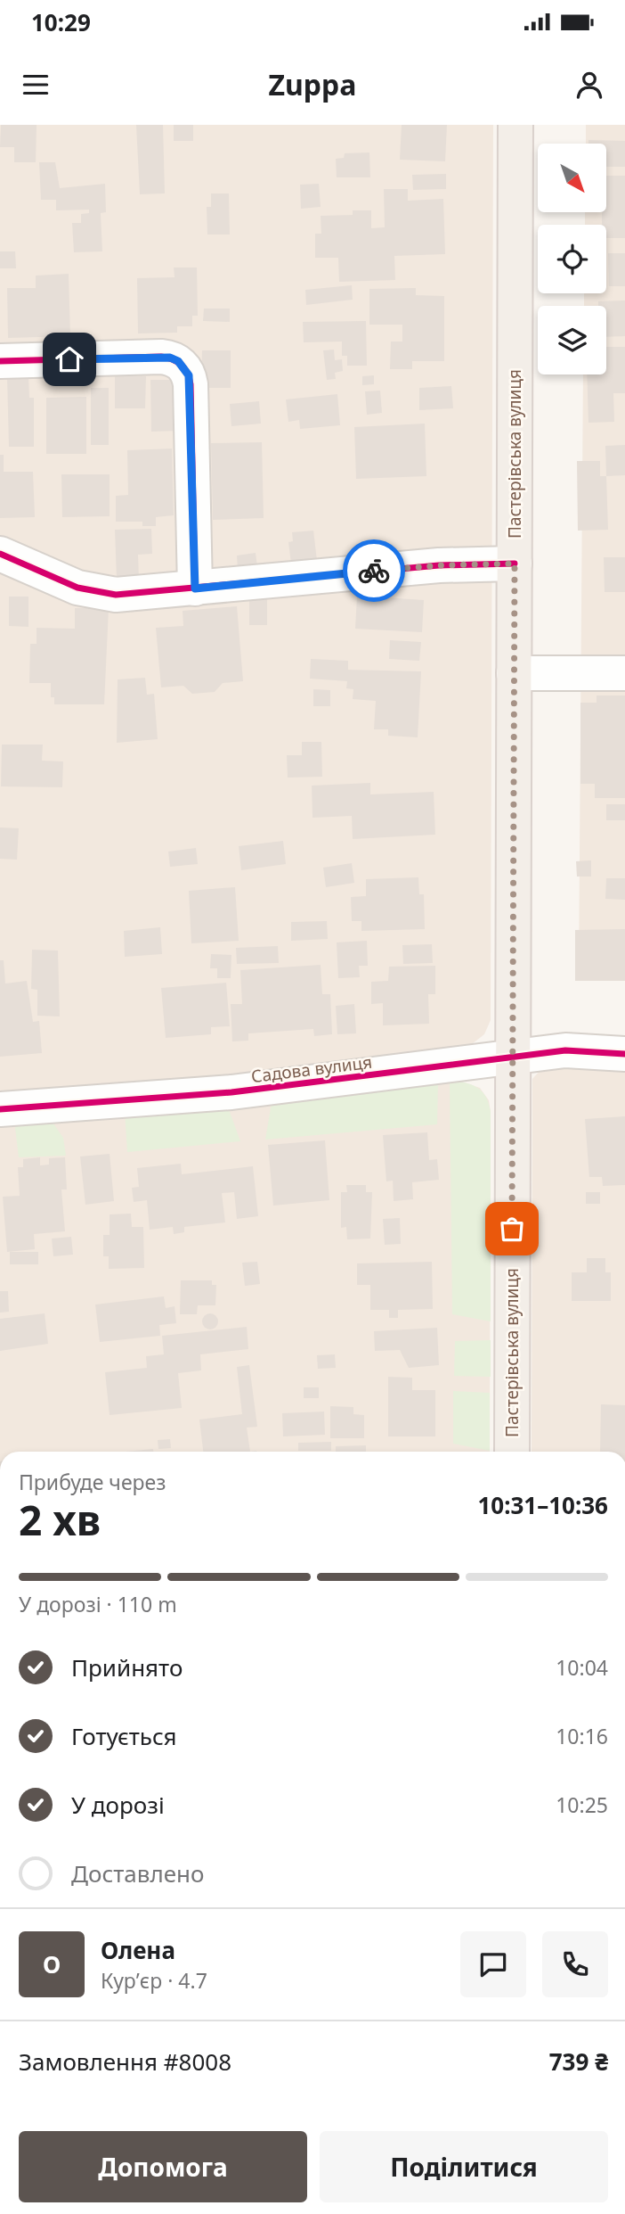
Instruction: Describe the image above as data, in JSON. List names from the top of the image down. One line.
{"streets":{"main road":["Пастерівська вулиця"],"street":["Садова вулиця"]},"crossings":[["Пастерівська вулиця","Садова вулиця"]],"north":"bottom right","page":{"status":"10:29","header":"Zuppa","heading":["2 хв","Прибуде через","10:31–10:36"],"panel":["Олена","Кур’єр · 4.7","Замовлення #8008","739 ₴"],"bar":"У дорозі · 110 m","list":[["Прийнято","10:04"],["Готується","10:16"],["У дорозі","10:25"],"Доставлено"],"round":"О","buttons":["Допомога","Поділитися"]}}
